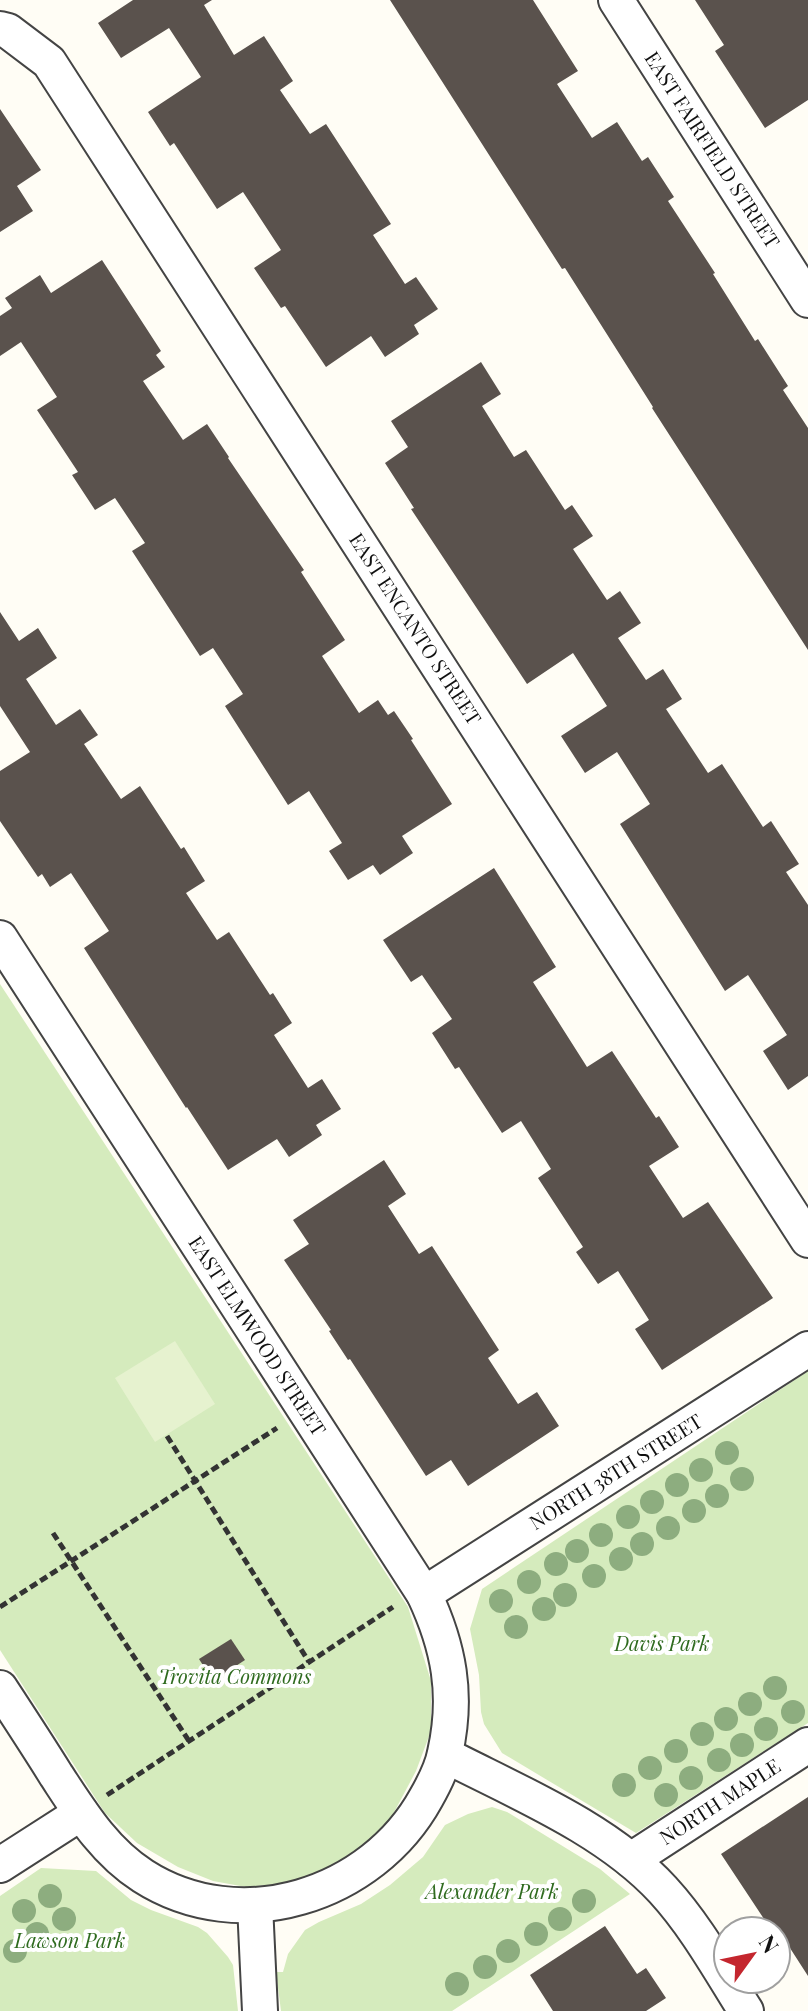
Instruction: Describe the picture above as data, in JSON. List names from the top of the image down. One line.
{"streets":{"street":["EAST FAIRFIELD STREET","EAST ENCANTO STREET","EAST ELMWOOD STREET","NORTH 38TH STREET","NORTH MAPLE"]},"crossings":[["EAST ELMWOOD STREET","NORTH 38TH STREET"]],"parks":["Davis Park","Trovita Commons","Alexander Park","Lawson Park"],"north":"top right"}
